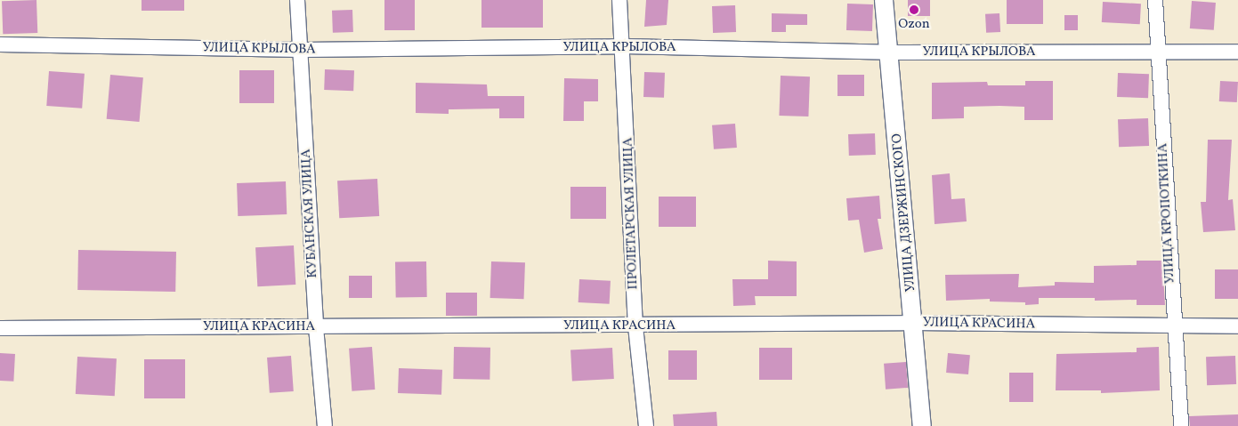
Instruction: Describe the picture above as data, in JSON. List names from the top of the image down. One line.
{"streets":{"street":["УЛИЦА КРЫЛОВА","УЛИЦА ДЗЕРЖИНСКОГО","КУБАНСКАЯ УЛИЦА","ПРОЛЕТАРСКАЯ УЛИЦА","УЛИЦА КРОПОТКИНА","УЛИЦА КРАСИНА"]},"crossings":[["УЛИЦА КРЫЛОВА","УЛИЦА ДЗЕРЖИНСКОГО"],["УЛИЦА КРЫЛОВА","КУБАНСКАЯ УЛИЦА"],["УЛИЦА КРЫЛОВА","ПРОЛЕТАРСКАЯ УЛИЦА"],["УЛИЦА КРЫЛОВА","УЛИЦА КРОПОТКИНА"],["УЛИЦА ДЗЕРЖИНСКОГО","УЛИЦА КРАСИНА"],["КУБАНСКАЯ УЛИЦА","УЛИЦА КРАСИНА"],["ПРОЛЕТАРСКАЯ УЛИЦА","УЛИЦА КРАСИНА"],["УЛИЦА КРОПОТКИНА","УЛИЦА КРАСИНА"]],"places":["Ozon"]}
